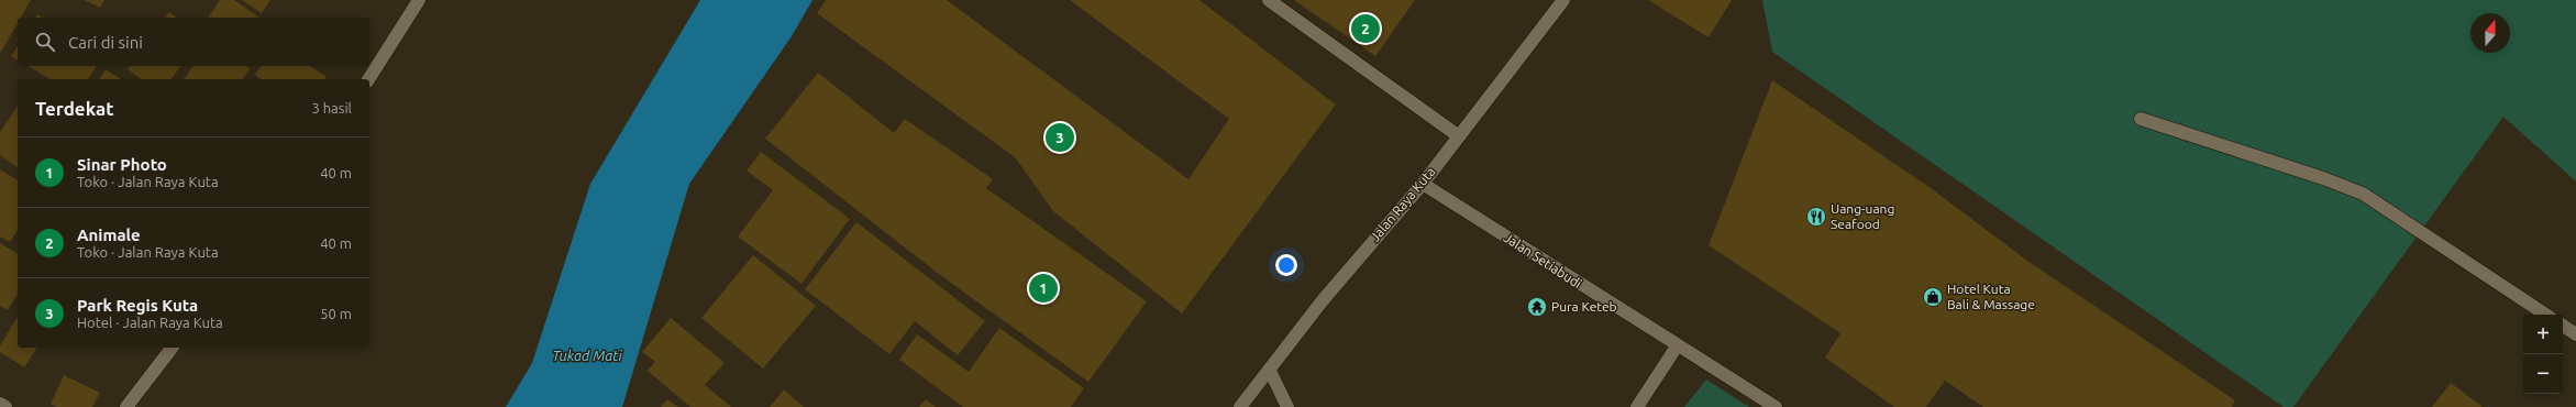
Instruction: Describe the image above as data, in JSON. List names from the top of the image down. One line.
{"streets":{"street":["Jalan Raya Kuta","Jalan Setiabudi"]},"crossings":[["Jalan Raya Kuta","Jalan Setiabudi"]],"water":["Tukad Mati"],"places":{"restaurant":["Uang-uang Seafood"],"shop":["Hotel Kuta Bali & Massage"],"temple":["Pura Keteb"]},"north":"top","page":{"pins":["2","3","1"],"search":"Cari di sini","heading":["Terdekat","3 hasil"],"list":[{"mark":"1","name":"Sinar Photo","note":"Toko · Jalan Raya Kuta","value":"40 m"},{"mark":"2","name":"Animale","note":"Toko · Jalan Raya Kuta","value":"40 m"},{"mark":"3","name":"Park Regis Kuta","note":"Hotel · Jalan Raya Kuta","value":"50 m"}],"map_buttons":["+","−"]}}
